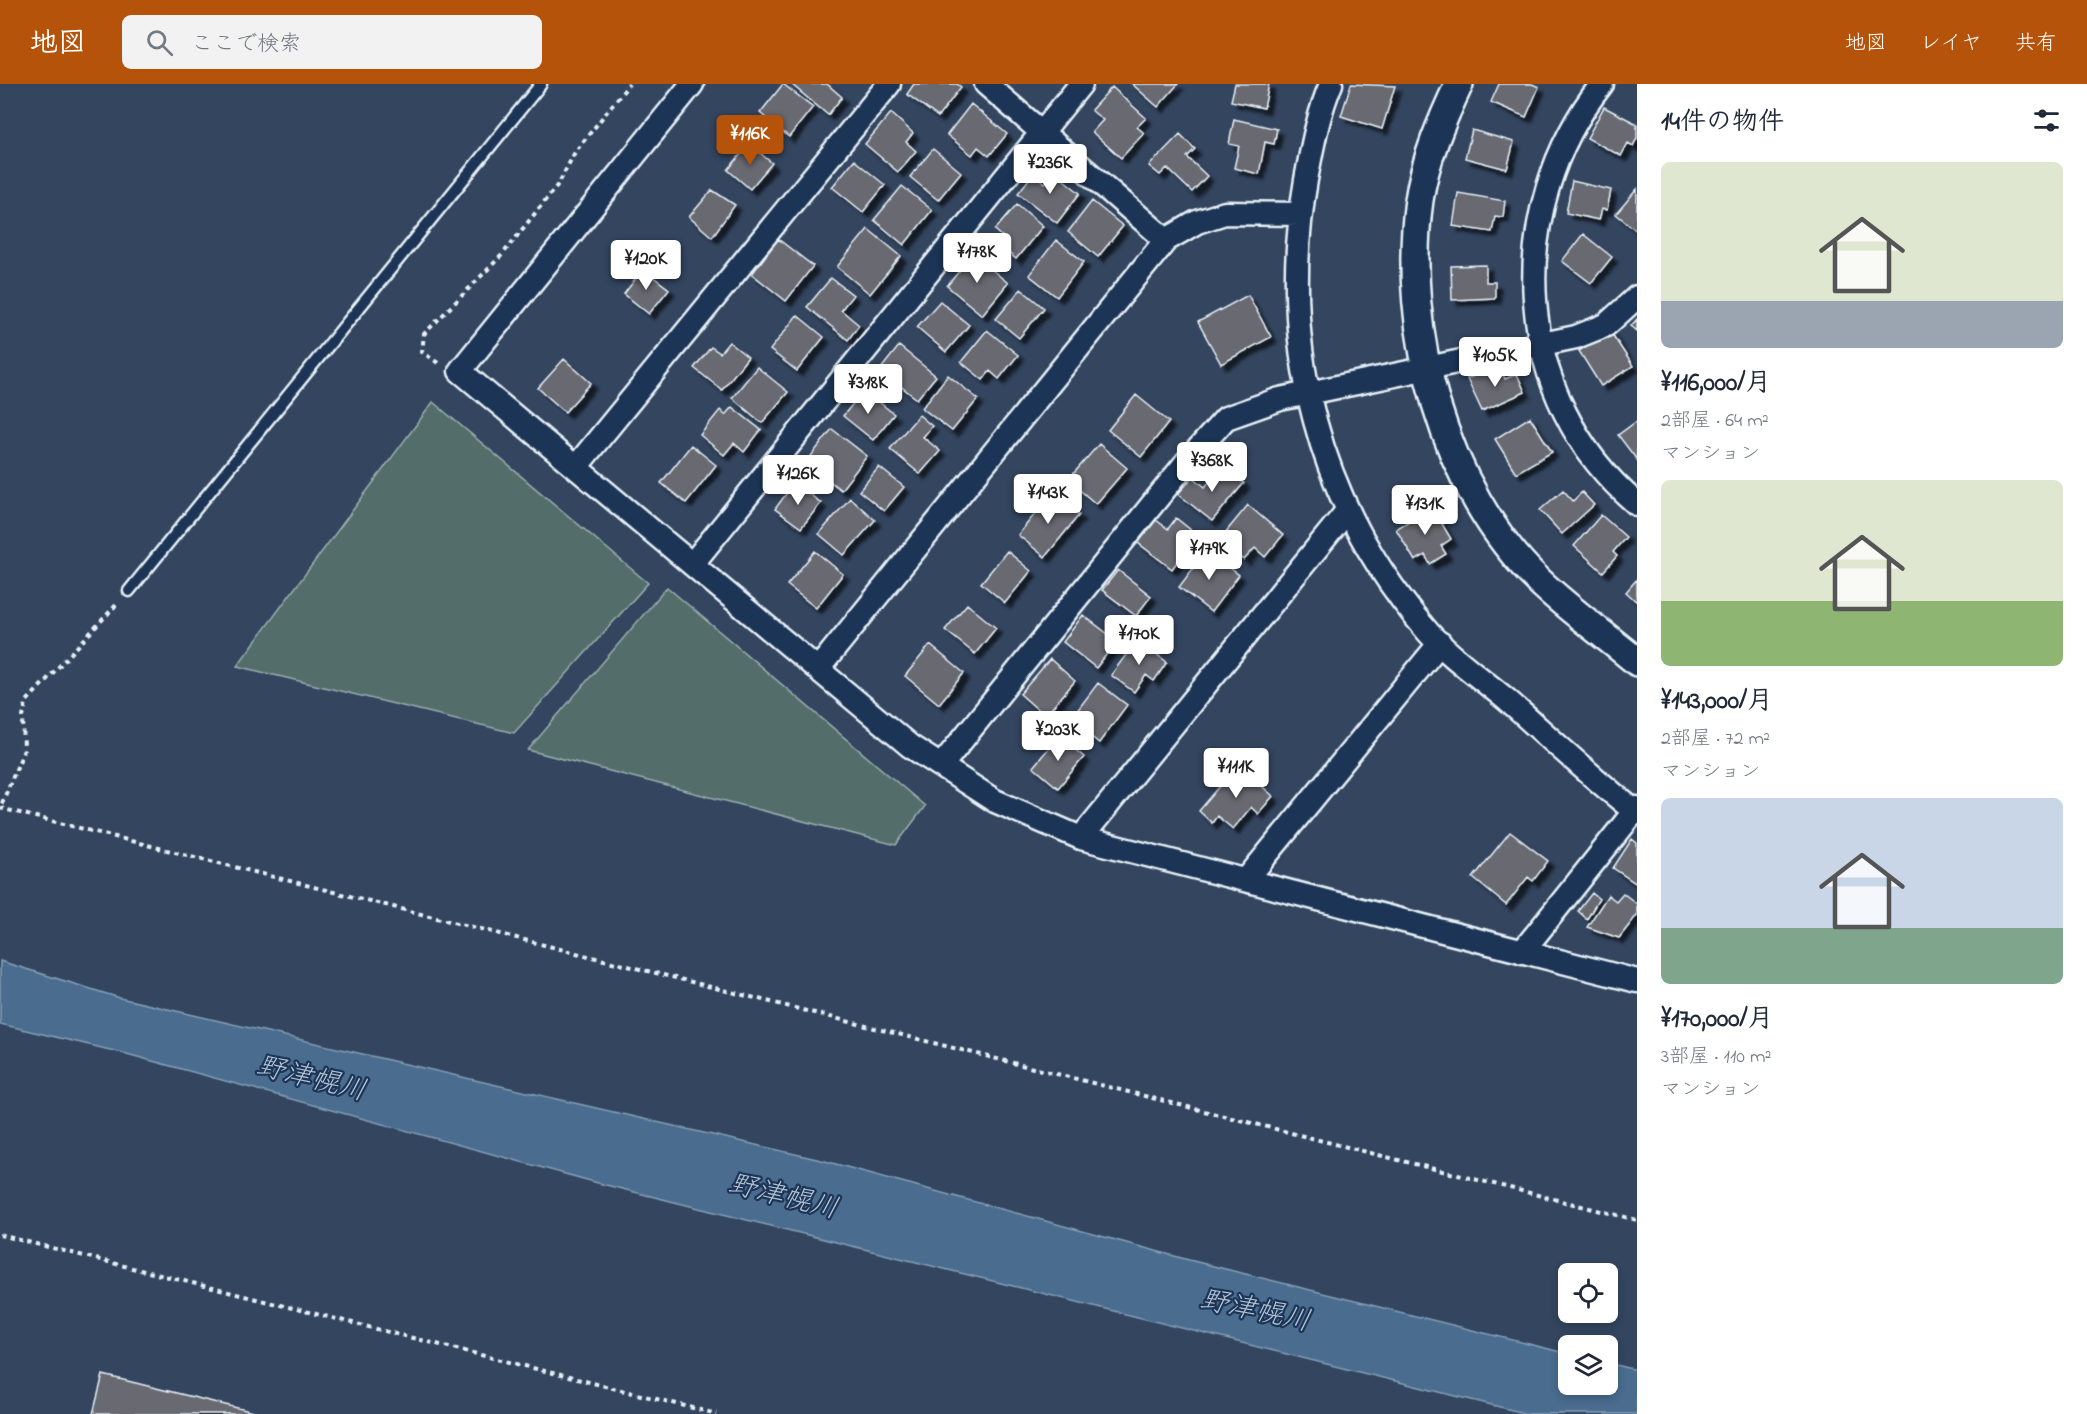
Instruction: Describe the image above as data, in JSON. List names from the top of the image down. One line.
{"water":["野津幌川"],"page":{"header":"地図","search":"ここで検索","nav":["地図","レイヤ","共有"],"heading":"14件の物件","price":["¥116K","¥236K","¥178K","¥120K","¥105K","¥318K","¥368K","¥126K","¥143K","¥131K","¥179K","¥170K","¥203K","¥111K"],"list":[{"name":"¥116,000/月","note":"2部屋 · 64 m² · マンション"},{"name":"¥143,000/月","note":"2部屋 · 72 m² · マンション"},{"name":"¥170,000/月","note":"3部屋 · 110 m² · マンション"}]}}
